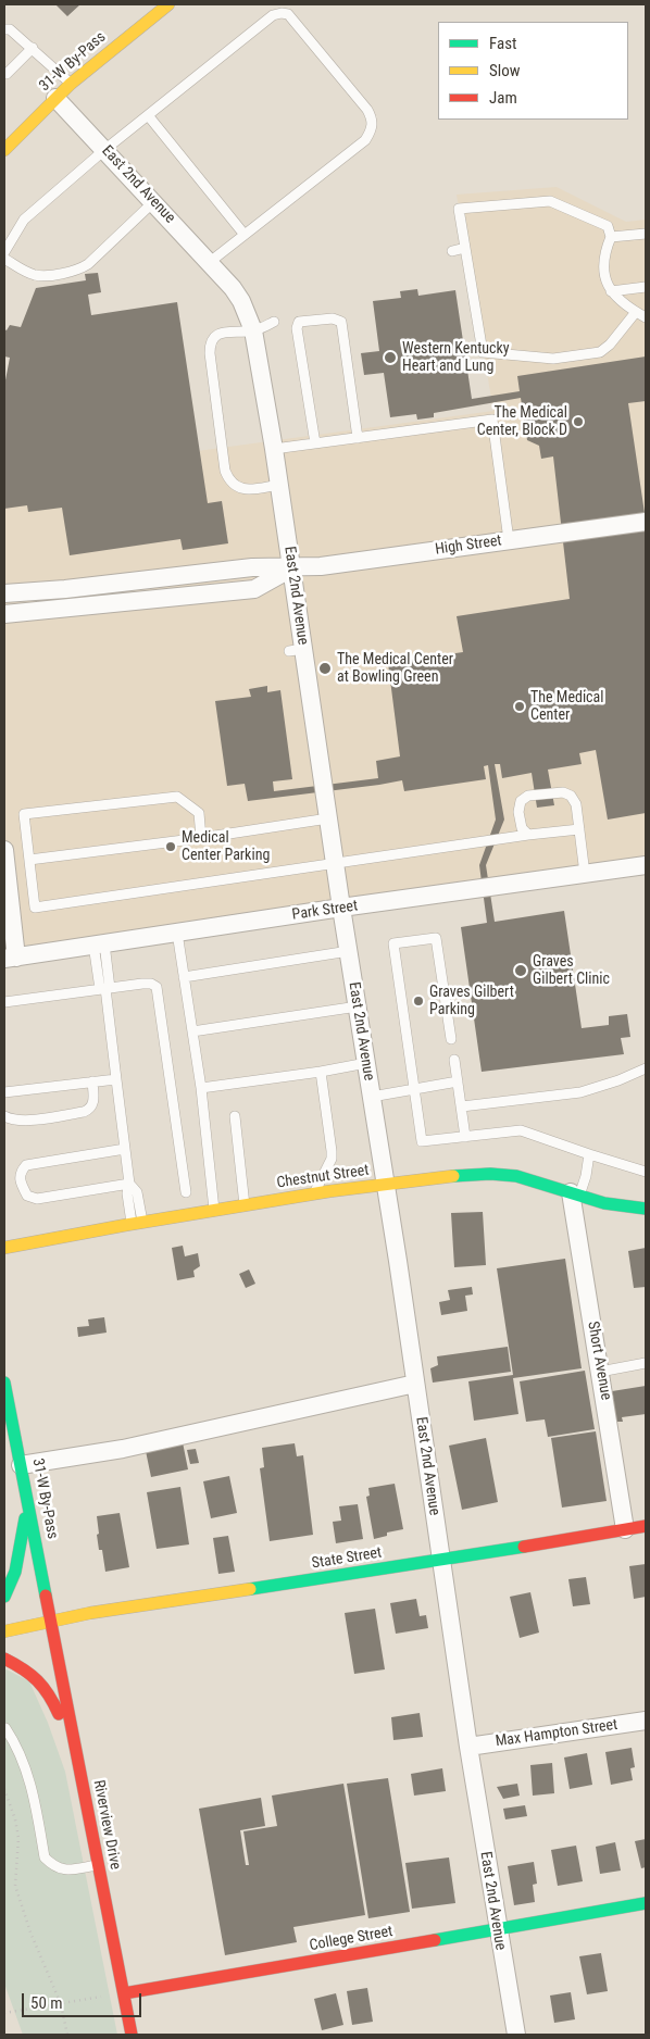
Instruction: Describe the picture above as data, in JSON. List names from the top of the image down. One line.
{"streets":{"street":["31-W By-Pass","East 2nd Avenue","High Street","Park Street","Chestnut Street","Short Avenue","State Street","Max Hampton Street","Riverview Drive","College Street"]},"crossings":[["31-W By-Pass","East 2nd Avenue"],["31-W By-Pass","State Street"],["31-W By-Pass","Riverview Drive"],["East 2nd Avenue","High Street"],["East 2nd Avenue","Park Street"],["East 2nd Avenue","Chestnut Street"],["East 2nd Avenue","State Street"],["East 2nd Avenue","Max Hampton Street"],["East 2nd Avenue","College Street"],["Chestnut Street","Short Avenue"],["Short Avenue","State Street"],["State Street","Riverview Drive"],["Riverview Drive","College Street"]],"places":["Western Kentucky Heart and Lung","The Medical Center, Block D","The Medical Center at Bowling Green","The Medical Center","Medical Center Parking","Graves Gilbert Clinic","Graves Gilbert Parking"],"legend":["Fast","Slow","Jam"],"scale_bar":"50 m"}
